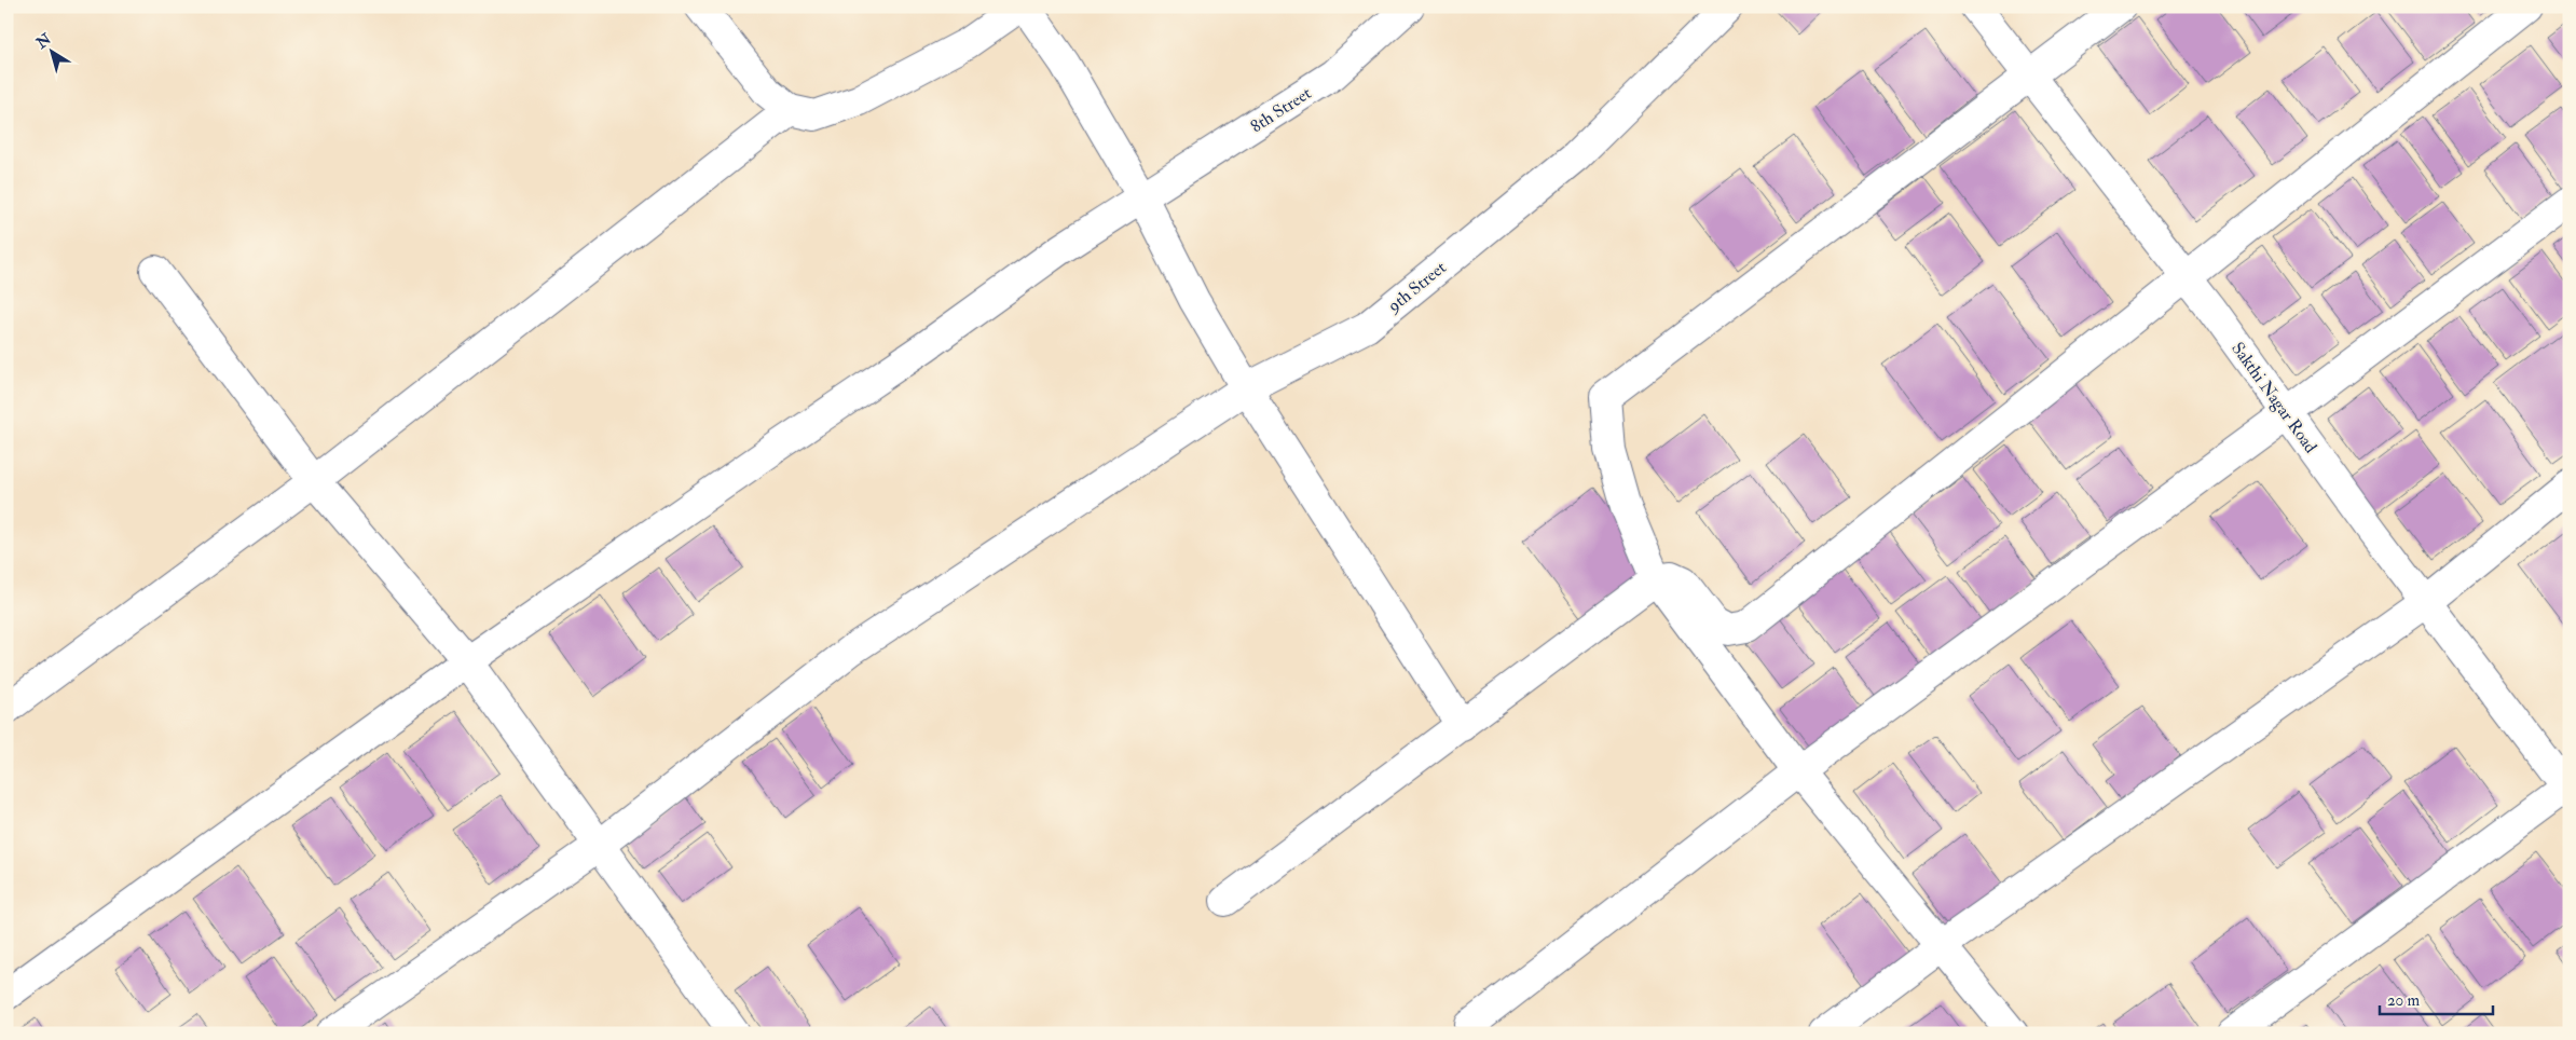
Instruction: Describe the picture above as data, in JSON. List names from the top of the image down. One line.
{"streets":{"street":["8th Street","9th Street","Sakthi Nagar Road"]},"scale_bar":"20 m","north":"top left"}
